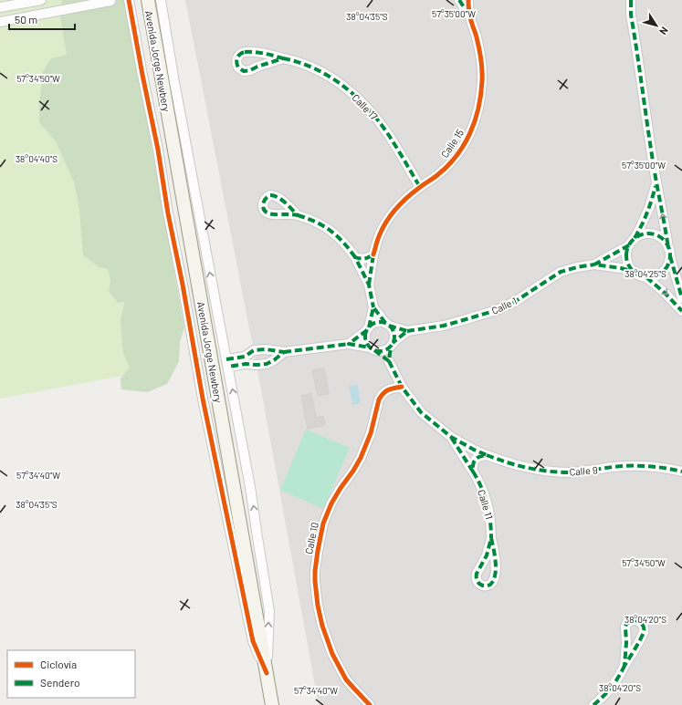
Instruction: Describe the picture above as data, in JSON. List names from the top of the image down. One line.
{"streets":{"main road":["Avenida Jorge Newbery"],"street":["Calle 17","Calle 15","Calle 1","Calle 9","Calle 11","Calle 10"]},"crossings":[["Calle 17","Calle 15"],["Calle 9","Calle 11"]],"legend":["Ciclovía","Sendero"],"scale_bar":"50 m","north":"bottom right","coordinates":["57°35'00\"W","38°04'35\"S","57°34'50\"W","38°04'40\"S","38°04'25\"S","57°34'40\"W","38°04'20\"S"]}
